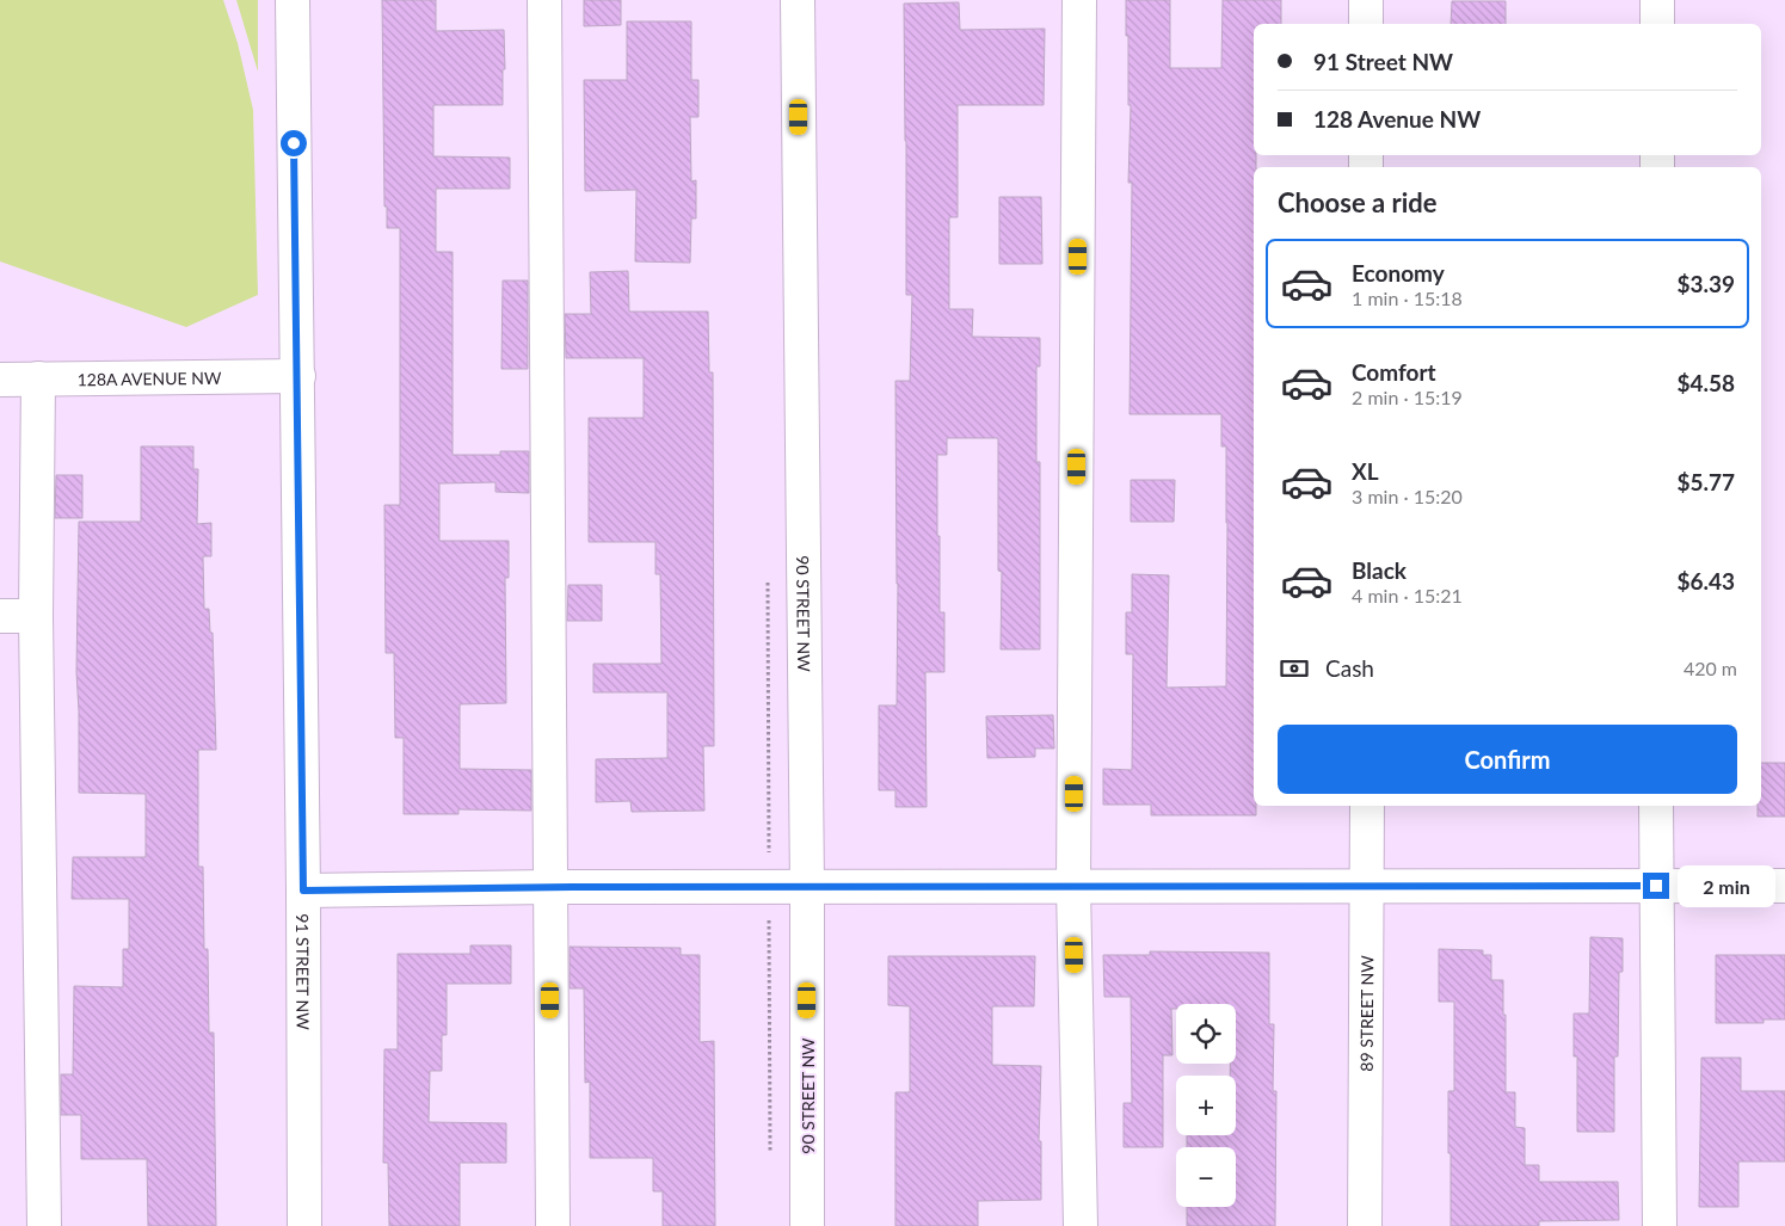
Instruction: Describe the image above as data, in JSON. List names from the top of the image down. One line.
{"streets":{"street":["128A AVENUE NW","90 STREET NW","91 STREET NW","89 STREET NW"]},"crossings":[["128A AVENUE NW","91 STREET NW"]],"page":{"banner":["91 Street NW","128 Avenue NW"],"heading":"Choose a ride","list":[{"name":"Economy","note":"1 min · 15:18","value":"$3.39"},{"name":"Comfort","note":"2 min · 15:19","value":"$4.58"},{"name":"XL","note":"3 min · 15:20","value":"$5.77"},{"name":"Black","note":"4 min · 15:21","value":"$6.43"}],"pay":["Cash","420 m"],"buttons":"Confirm","bubble":"2 min","map_buttons":["+","−"]}}
